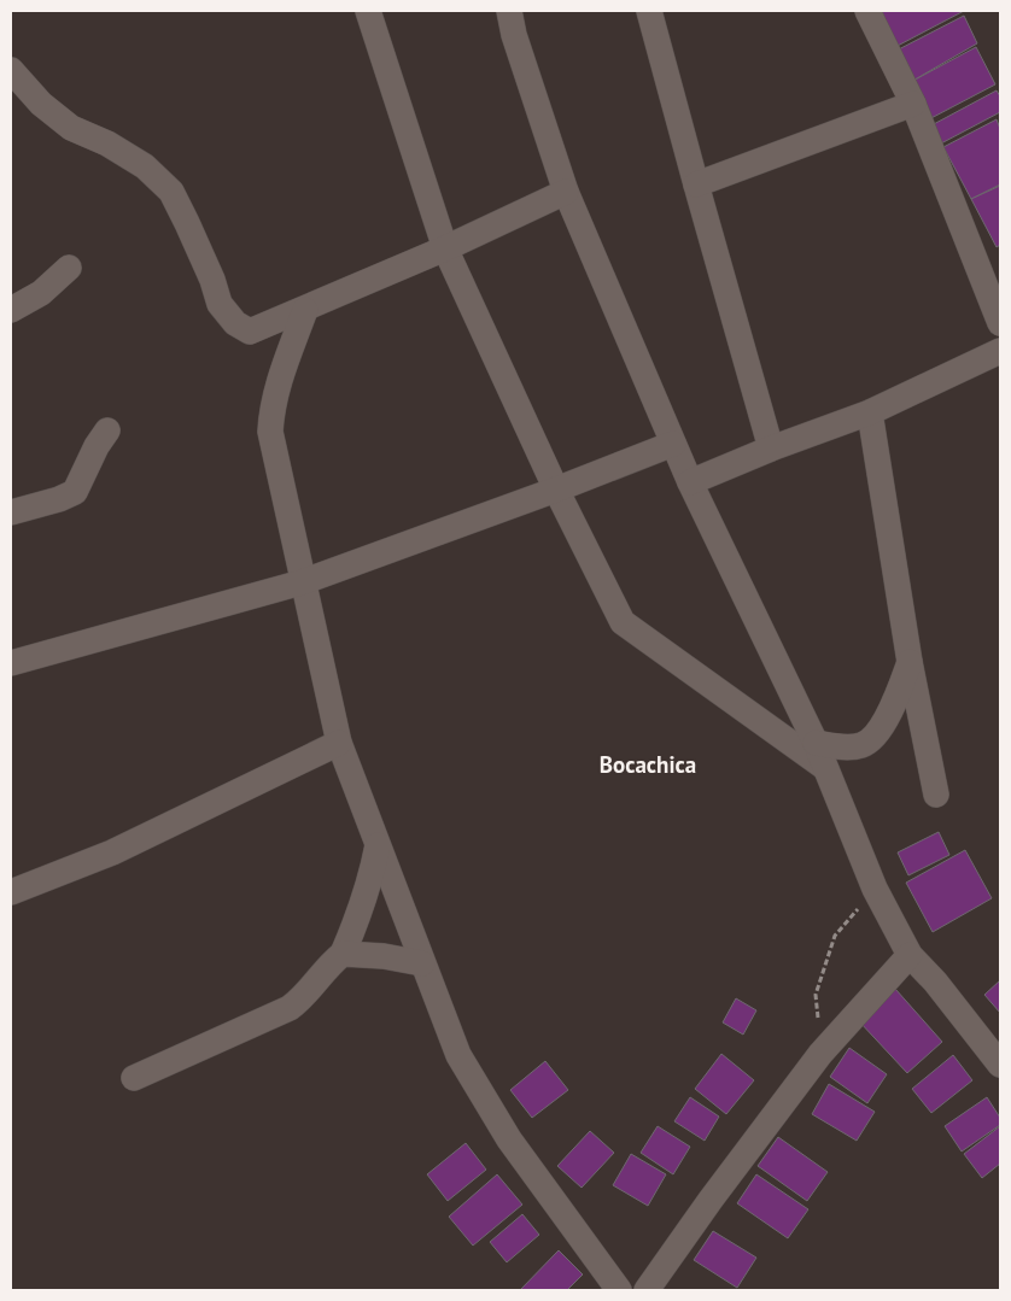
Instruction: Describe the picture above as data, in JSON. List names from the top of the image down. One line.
{"districts":["Bocachica"]}
